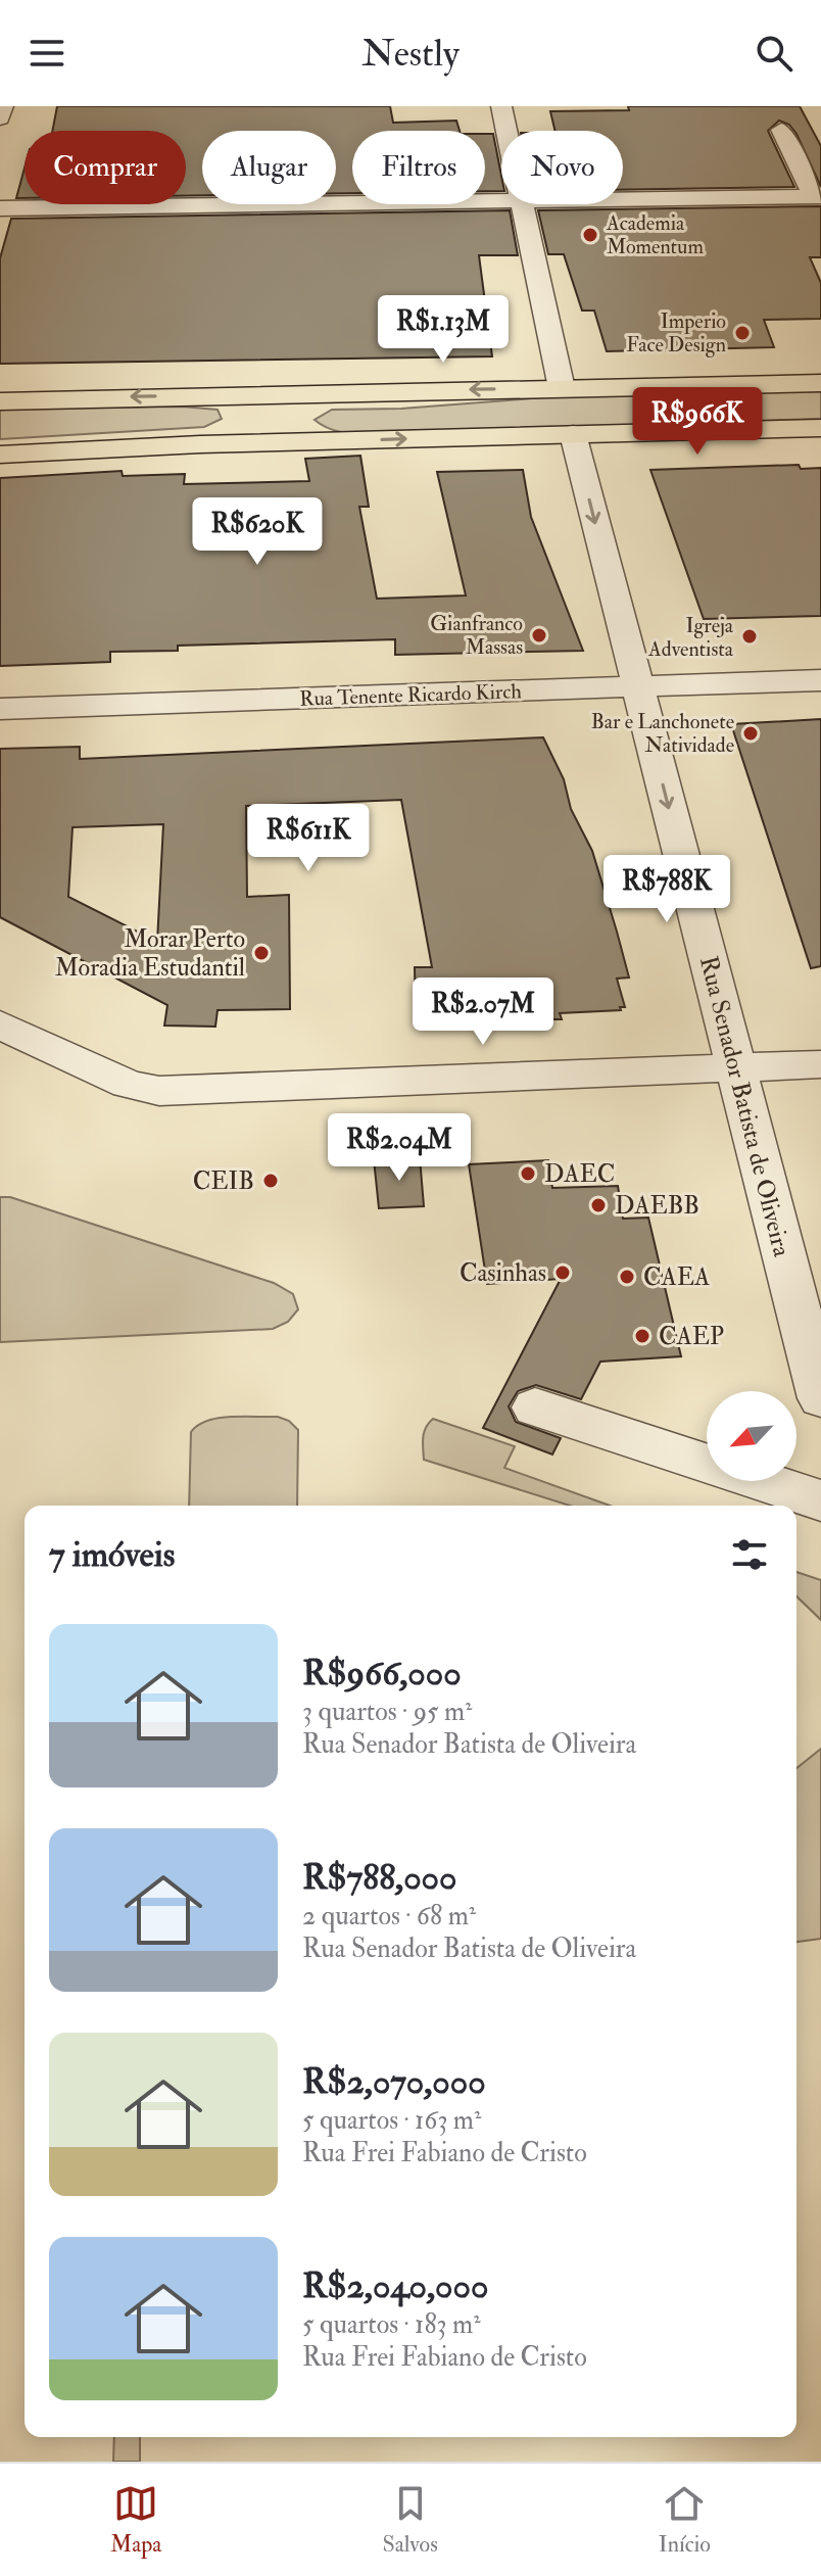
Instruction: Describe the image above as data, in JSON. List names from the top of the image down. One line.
{"streets":{"street":["Rua Tenente Ricardo Kirch","Rua Senador Batista de Oliveira"]},"crossings":[["Rua Tenente Ricardo Kirch","Rua Senador Batista de Oliveira"]],"one_way":["Rua Senador Batista de Oliveira"],"places":["Academia Momentum","Imperio Face Design","Gianfranco Massas","Igreja Adventista","Bar e Lanchonete Natividade","Morar Perto Moradia Estudantil","DAEC","CEIB","DAEBB","Casinhas","CAEA","CAEP"],"north":"bottom left","page":{"header":"Nestly","chip":["Comprar","Alugar","Filtros","Novo"],"price":["R$1.13M","R$966K","R$620K","R$611K","R$788K","R$2.07M","R$2.04M"],"heading":"7 imóveis","list":[{"name":"R$966,000","note":"3 quartos · 95 m² · Rua Senador Batista de Oliveira"},{"name":"R$788,000","note":"2 quartos · 68 m² · Rua Senador Batista de Oliveira"},{"name":"R$2,070,000","note":"5 quartos · 163 m² · Rua Frei Fabiano de Cristo"},{"name":"R$2,040,000","note":"5 quartos · 183 m² · Rua Frei Fabiano de Cristo"}],"tabs":["Mapa","Salvos","Início"]}}
